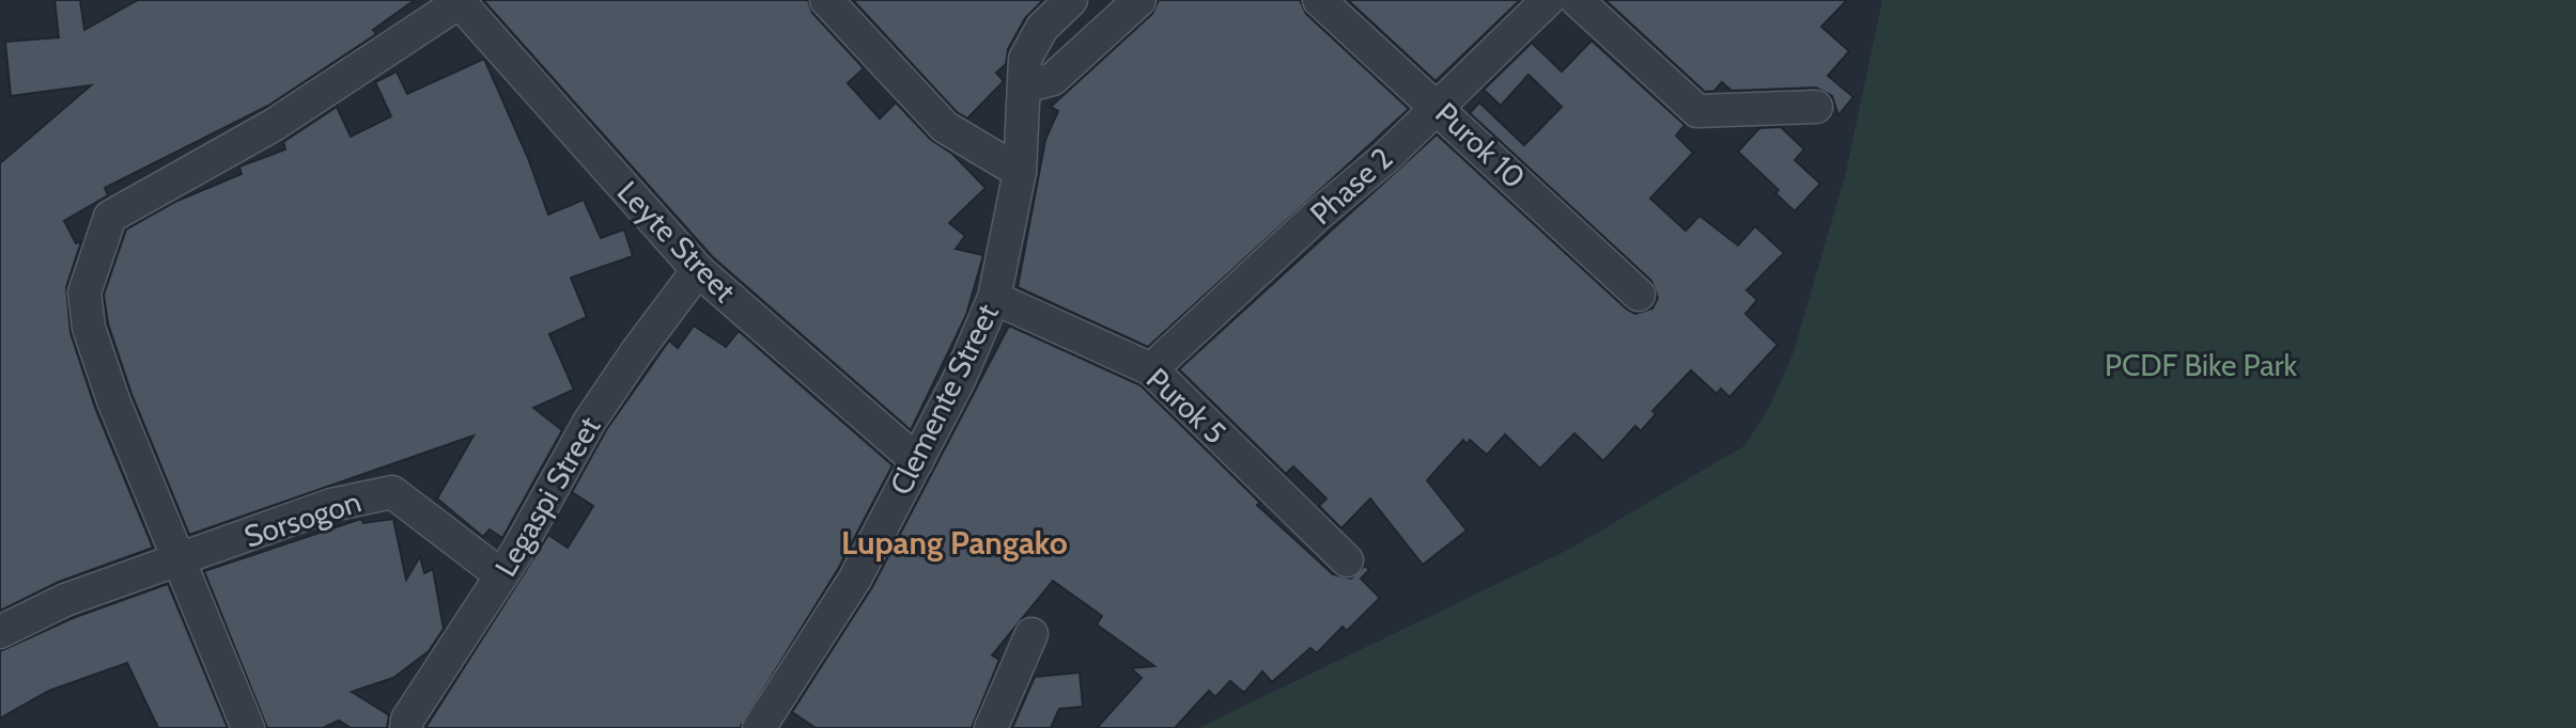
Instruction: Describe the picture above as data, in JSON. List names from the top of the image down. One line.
{"streets":{"street":["Purok 10","Phase 2","Leyte Street","Clemente Street","Purok 5","Legaspi Street","Sorsogon"]},"crossings":[["Purok 10","Phase 2"],["Phase 2","Purok 5"],["Leyte Street","Clemente Street"],["Leyte Street","Legaspi Street"],["Clemente Street","Purok 5"],["Legaspi Street","Sorsogon"]],"districts":["Lupang Pangako"],"parks":["PCDF Bike Park"]}
